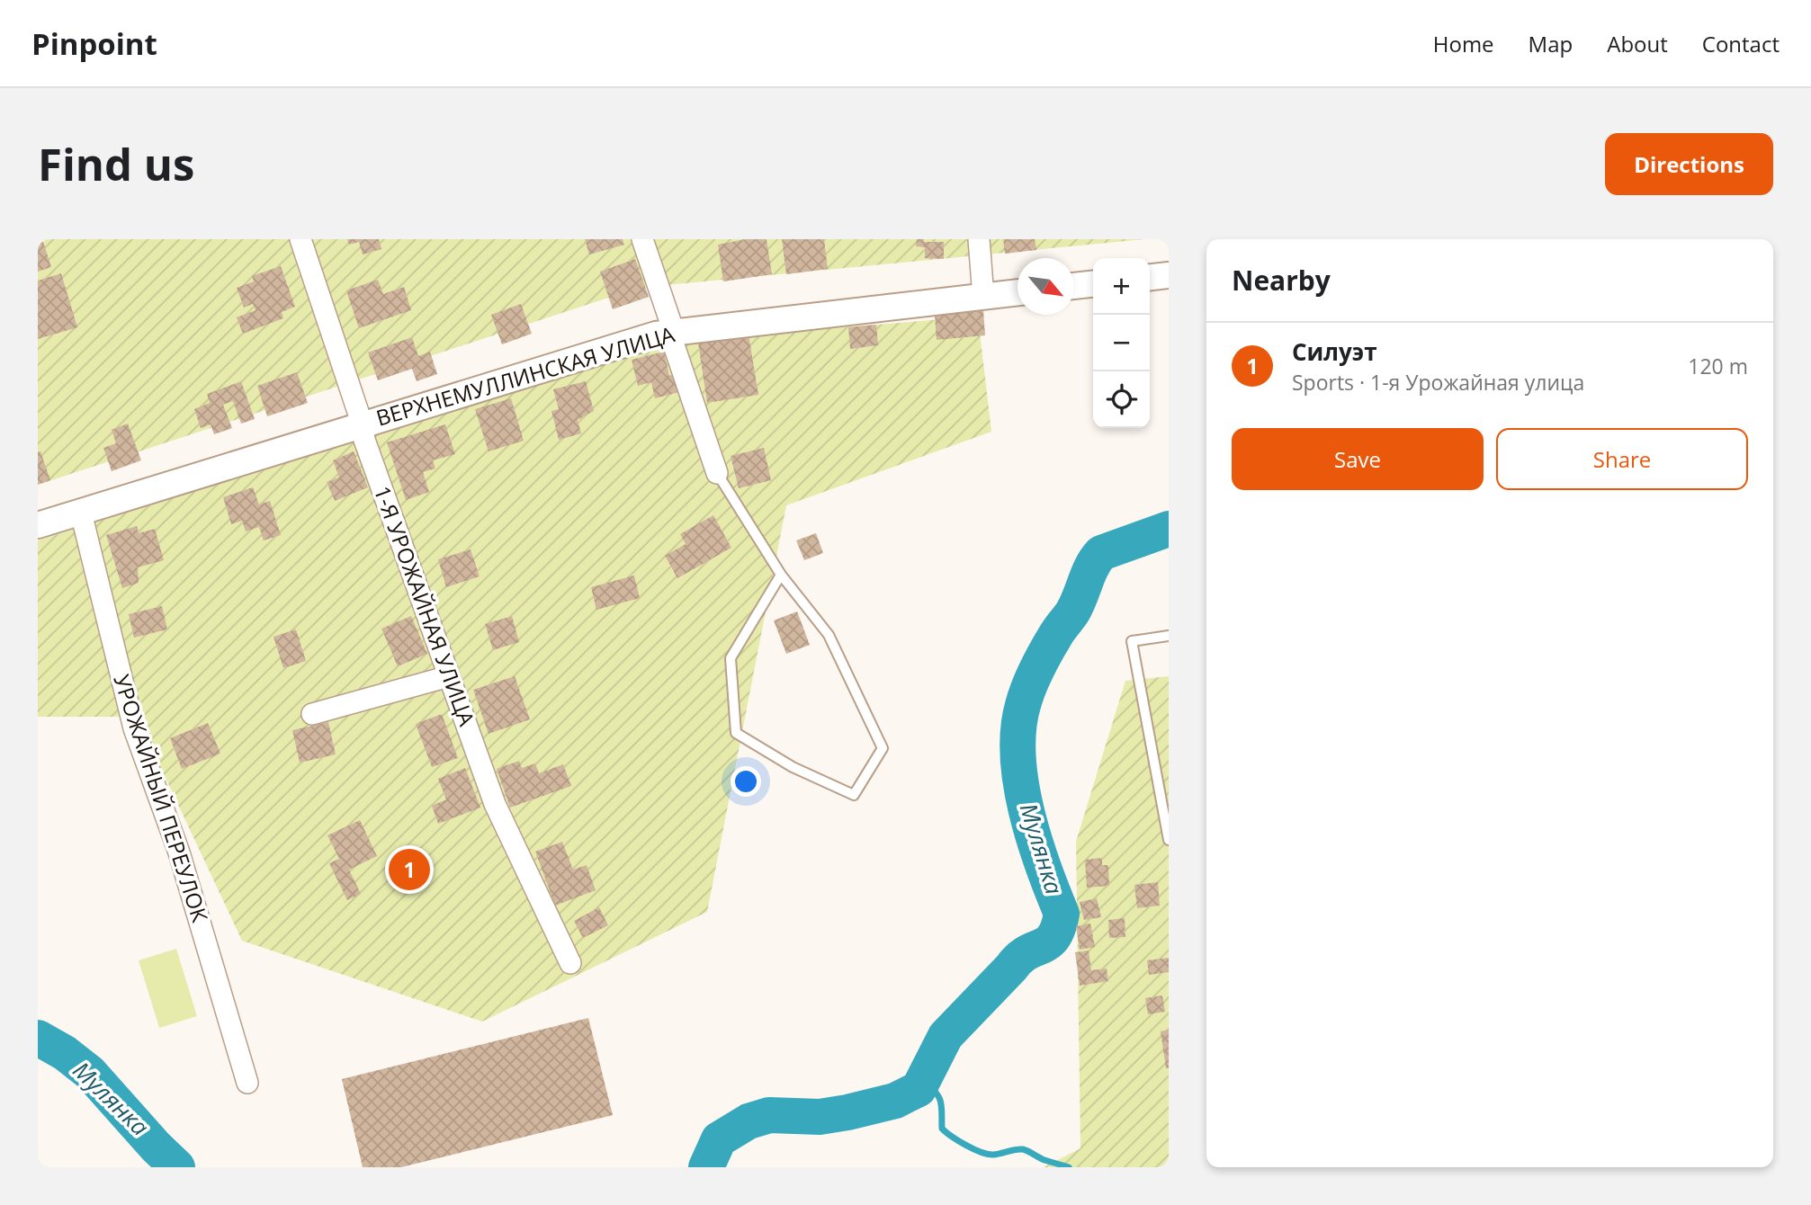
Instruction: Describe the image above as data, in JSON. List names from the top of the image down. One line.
{"streets":{"street":["ВЕРХНЕМУЛЛИНСКАЯ УЛИЦА","1-Я УРОЖАЙНАЯ УЛИЦА","УРОЖАЙНЫЙ ПЕРЕУЛОК"]},"crossings":[["ВЕРХНЕМУЛЛИНСКАЯ УЛИЦА","1-Я УРОЖАЙНАЯ УЛИЦА"],["ВЕРХНЕМУЛЛИНСКАЯ УЛИЦА","УРОЖАЙНЫЙ ПЕРЕУЛОК"]],"water":["Мулянка"],"north":"bottom right","page":{"header":"Pinpoint","nav":["Home","Map","About","Contact"],"buttons":["Directions",["Save","Share"]],"title":"Find us","heading":"Nearby","map_buttons":["+","−"],"list":[{"mark":"1","name":"Силуэт","note":"Sports · 1-я Урожайная улица","value":"120 m"}],"pins":"1"}}
